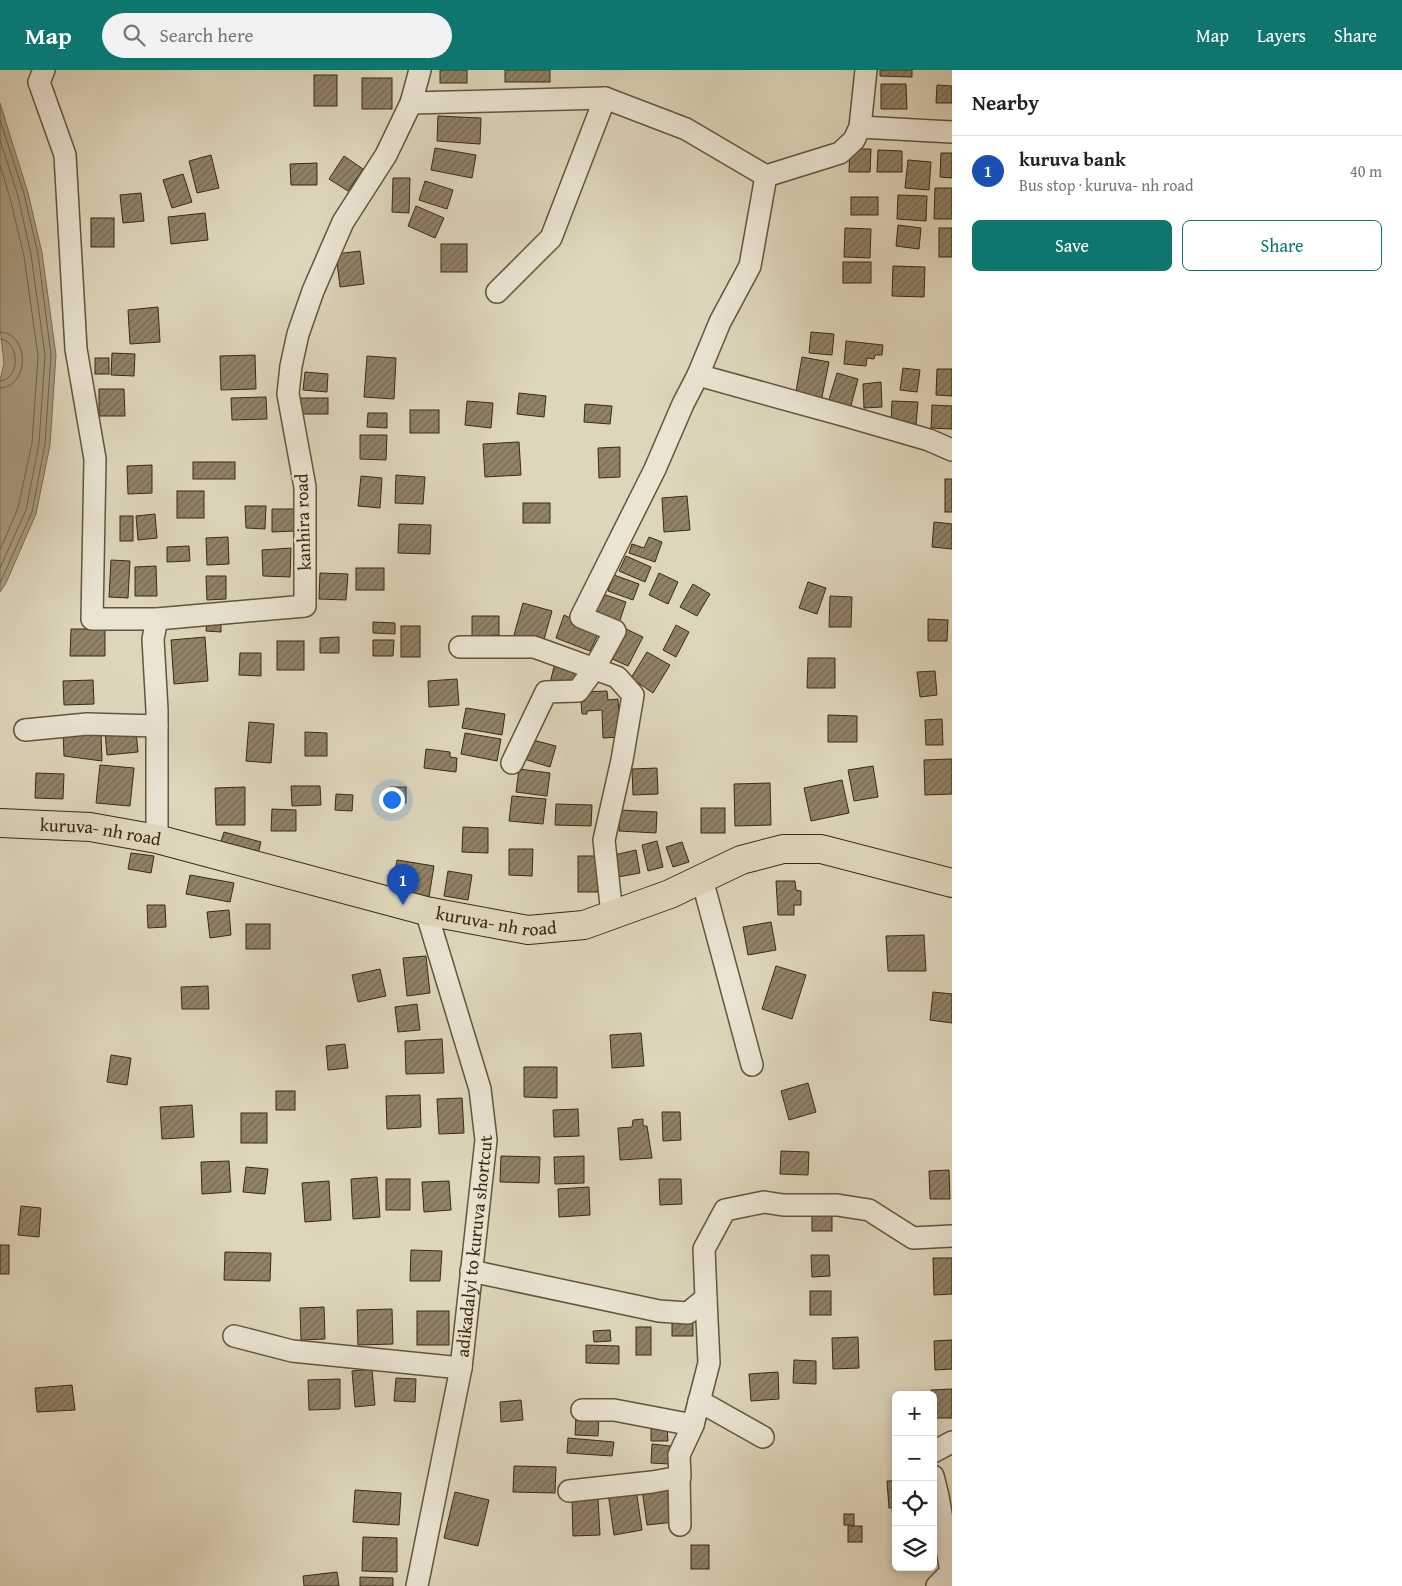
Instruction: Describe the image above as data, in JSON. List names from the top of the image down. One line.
{"streets":{"main road":["kuruva- nh road"],"street":["kanhira road","adikadalyi to kuruva shortcut"]},"crossings":[["kuruva- nh road","adikadalyi to kuruva shortcut"]],"page":{"header":"Map","search":"Search here","nav":["Map","Layers","Share"],"heading":"Nearby","list":[{"mark":"1","name":"kuruva bank","note":"Bus stop · kuruva- nh road","value":"40 m"}],"buttons":["Save","Share"],"pins":"1","map_buttons":["+","−"]}}
